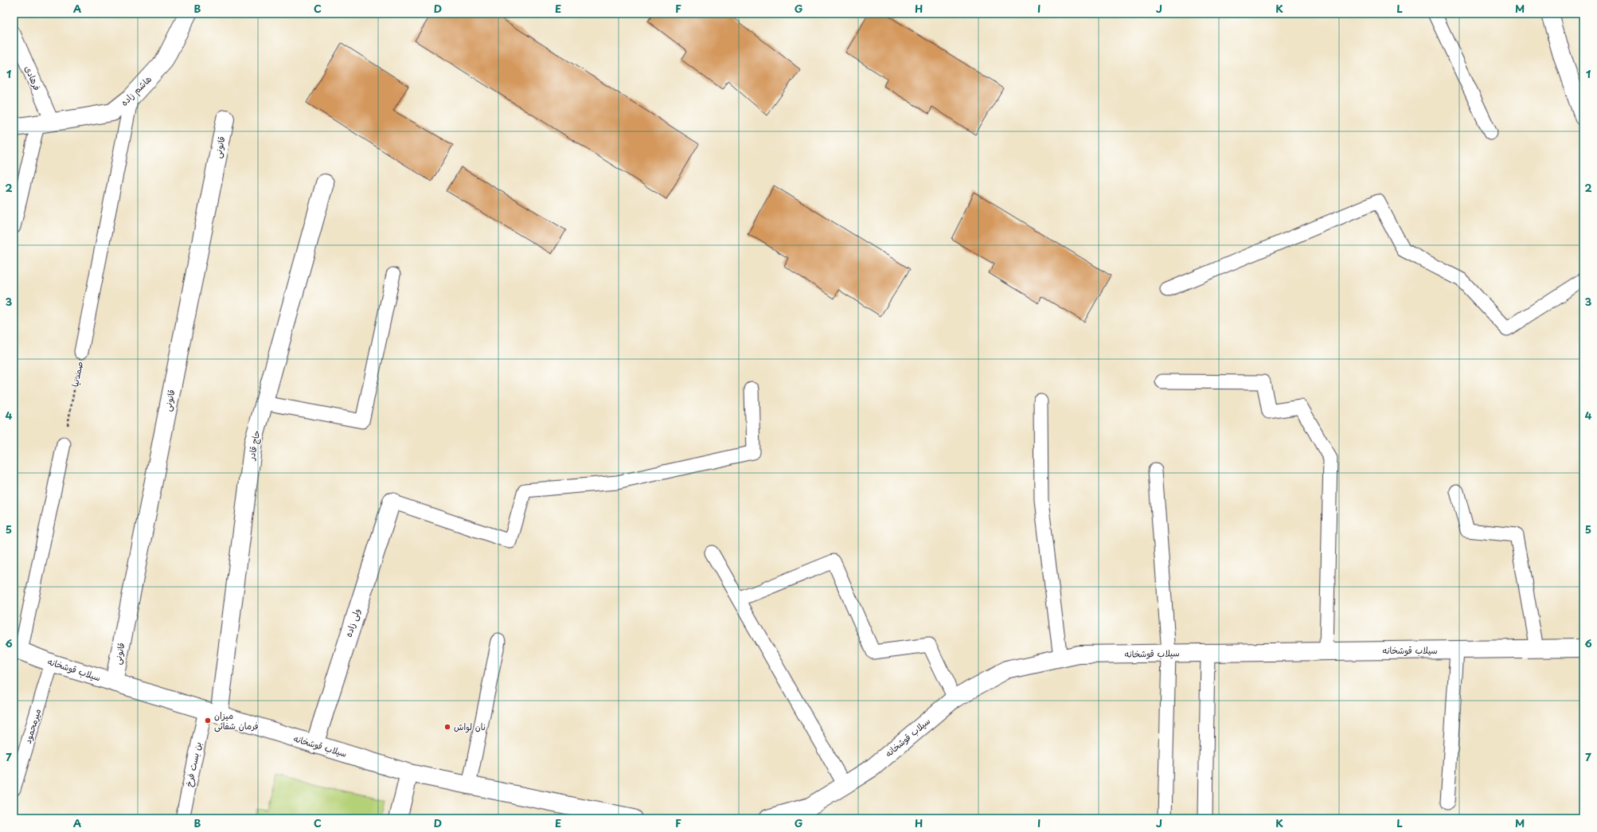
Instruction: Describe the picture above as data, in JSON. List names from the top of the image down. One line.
{"streets":{"street":["هاشم زاده","قانونی","حاج قادر","ولی زاده","سیلاب قوشخانه"],"lane":["فرهادی","صمدنیا","میرمحمود","بن بست فرخ"]},"crossings":[["فرهادی","هاشم زاده"],["هاشم زاده","صمدنیا"],["قانونی","سیلاب قوشخانه"],["حاج قادر","سیلاب قوشخانه"],["حاج قادر","بن بست فرخ"],["ولی زاده","سیلاب قوشخانه"],["سیلاب قوشخانه","میرمحمود"],["سیلاب قوشخانه","بن بست فرخ"]],"places":["میزان فرمان شفائی","نان لواش"],"grid":{"columns":["A","B","C","D","E","F","G","H","I","J","K","L","M"],"rows":["1","2","3","4","5","6","7"]}}
